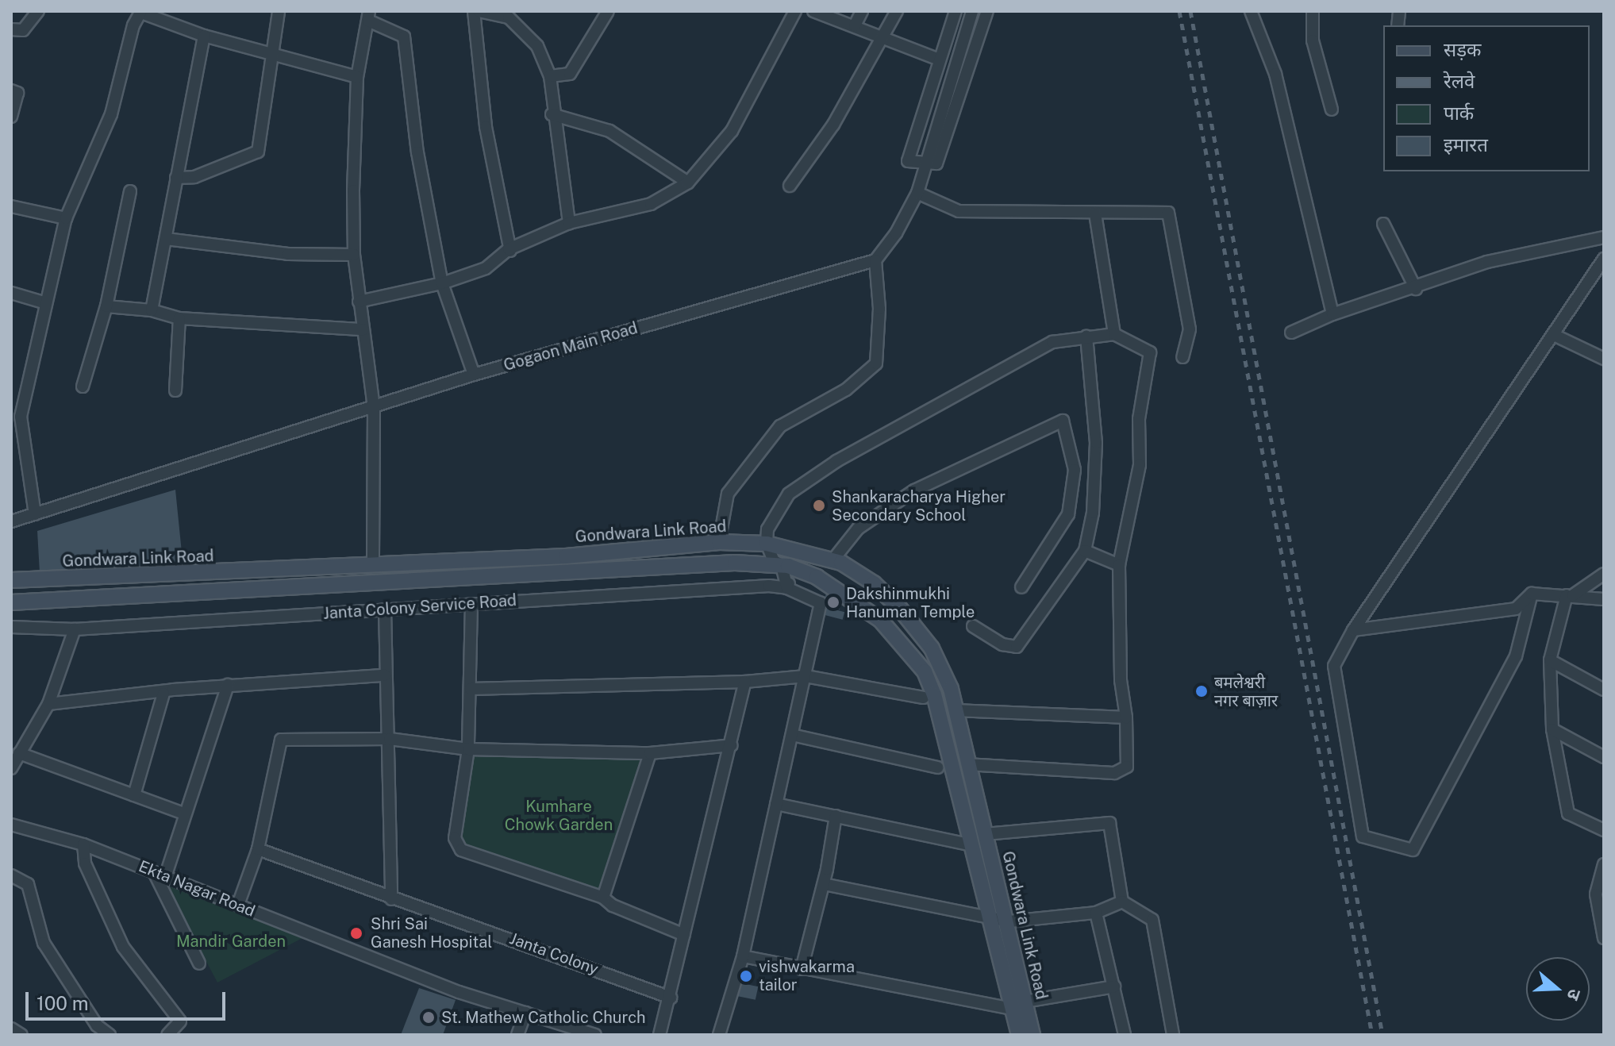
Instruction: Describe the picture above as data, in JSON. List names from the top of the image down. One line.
{"streets":{"street":["Gogaon Main Road","Gondwara Link Road","Janta Colony Service Road","Ekta Nagar Road","Janta Colony"]},"parks":["Kumhare Chowk Garden","Mandir Garden"],"places":["Shankaracharya Higher Secondary School","Dakshinmukhi Hanuman Temple","बमलेश्वरी नगर बाज़ार","Shri Sai Ganesh Hospital","vishwakarma tailor","St. Mathew Catholic Church"],"legend":["सड़क","रेलवे","पार्क","इमारत"],"scale_bar":"100 m","north":"right"}
